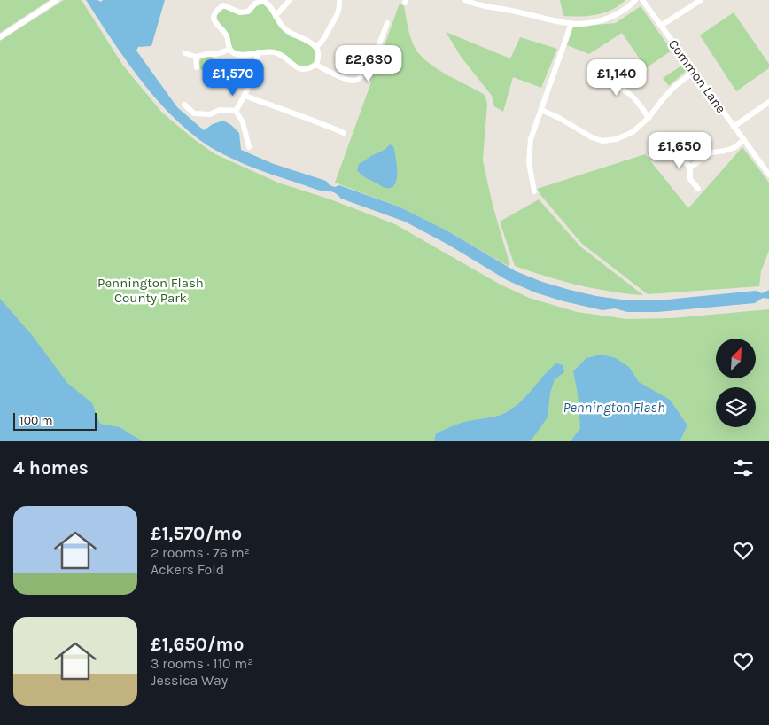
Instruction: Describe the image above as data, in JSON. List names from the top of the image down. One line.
{"streets":{"street":["Common Lane"]},"water":["Pennington Flash"],"parks":["Pennington Flash County Park"],"scale_bar":"100 m","north":"top right","page":{"price":["£2,630","£1,570","£1,140","£1,650"],"scale":"100 m","heading":"4 homes","list":[{"name":"£1,570/mo","note":"2 rooms · 76 m² · Ackers Fold"},{"name":"£1,650/mo","note":"3 rooms · 110 m² · Jessica Way"}]}}
